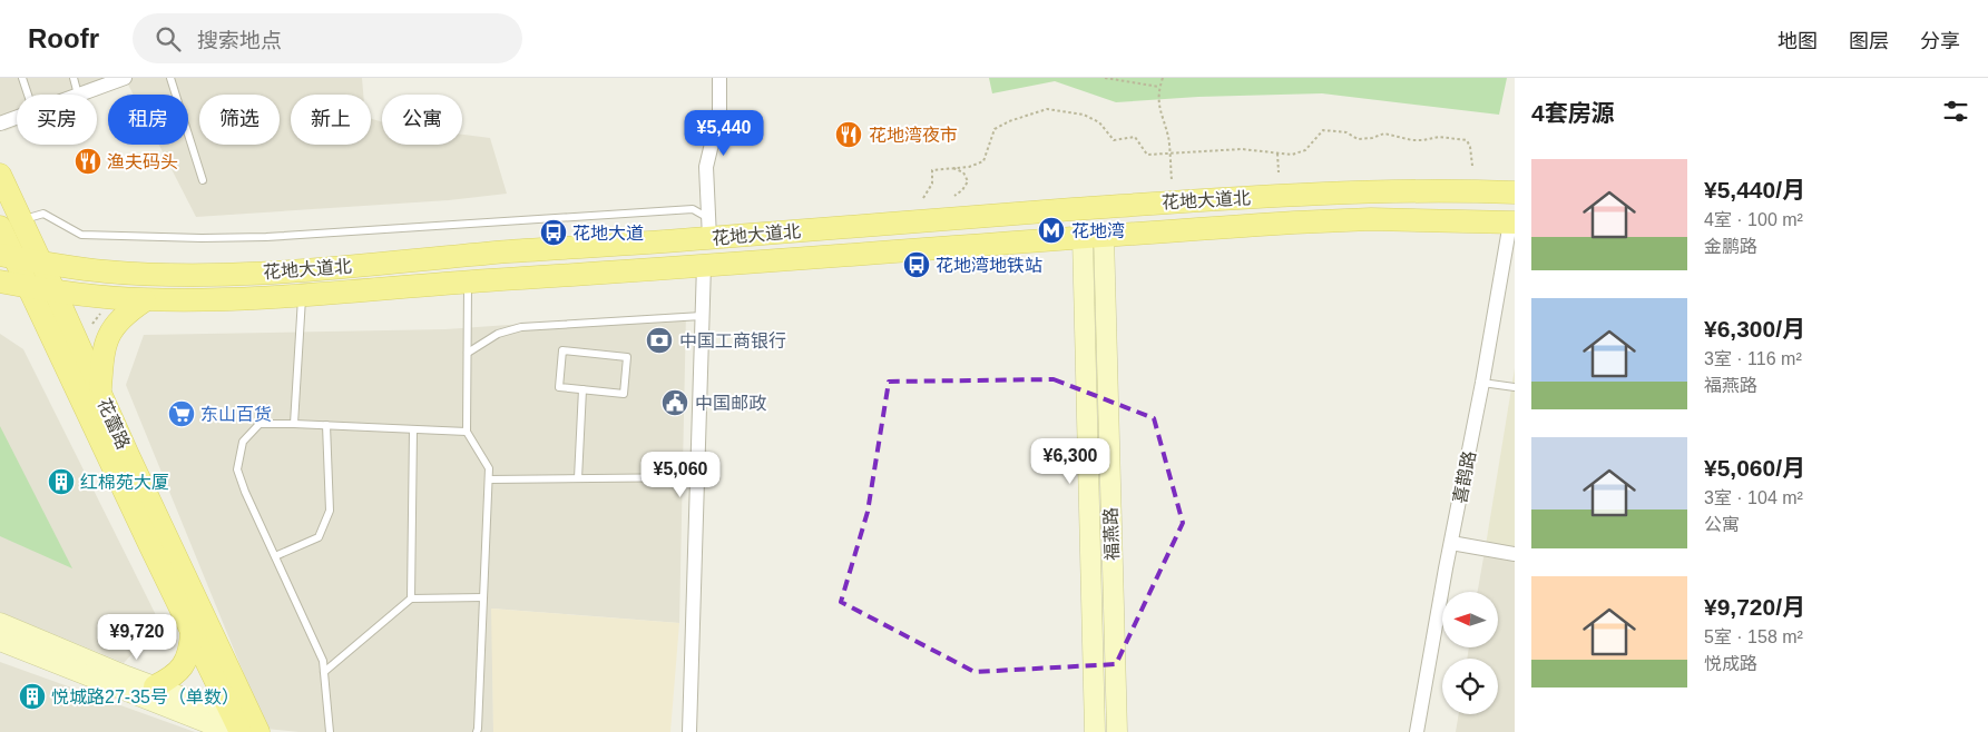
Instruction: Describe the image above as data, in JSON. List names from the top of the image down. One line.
{"streets":{"main road":["花地大道北","花蕾路"],"street":["喜鹊路","福燕路"]},"crossings":[["花地大道北","花蕾路"],["花地大道北","喜鹊路"],["花地大道北","福燕路"]],"places":{"restaurant":["花地湾夜市","渔夫码头"],"metro station":["花地湾"],"bus stop":["花地大道","花地湾地铁站"],"bank":["中国工商银行"],"public building":["中国邮政"],"supermarket":["东山百货"],"building":["红棉苑大厦","悦城路27-35号（单数）"]},"north":"left","page":{"header":"Roofr","search":"搜索地点","nav":["地图","图层","分享"],"heading":"4套房源","chip":["买房","租房","筛选","新上","公寓"],"price":["¥5,440","¥6,300","¥5,060","¥9,720"],"list":[{"name":"¥5,440/月","note":"4室 · 100 m² · 金鹏路"},{"name":"¥6,300/月","note":"3室 · 116 m² · 福燕路"},{"name":"¥5,060/月","note":"3室 · 104 m² · 公寓"},{"name":"¥9,720/月","note":"5室 · 158 m² · 悦成路"}]}}
